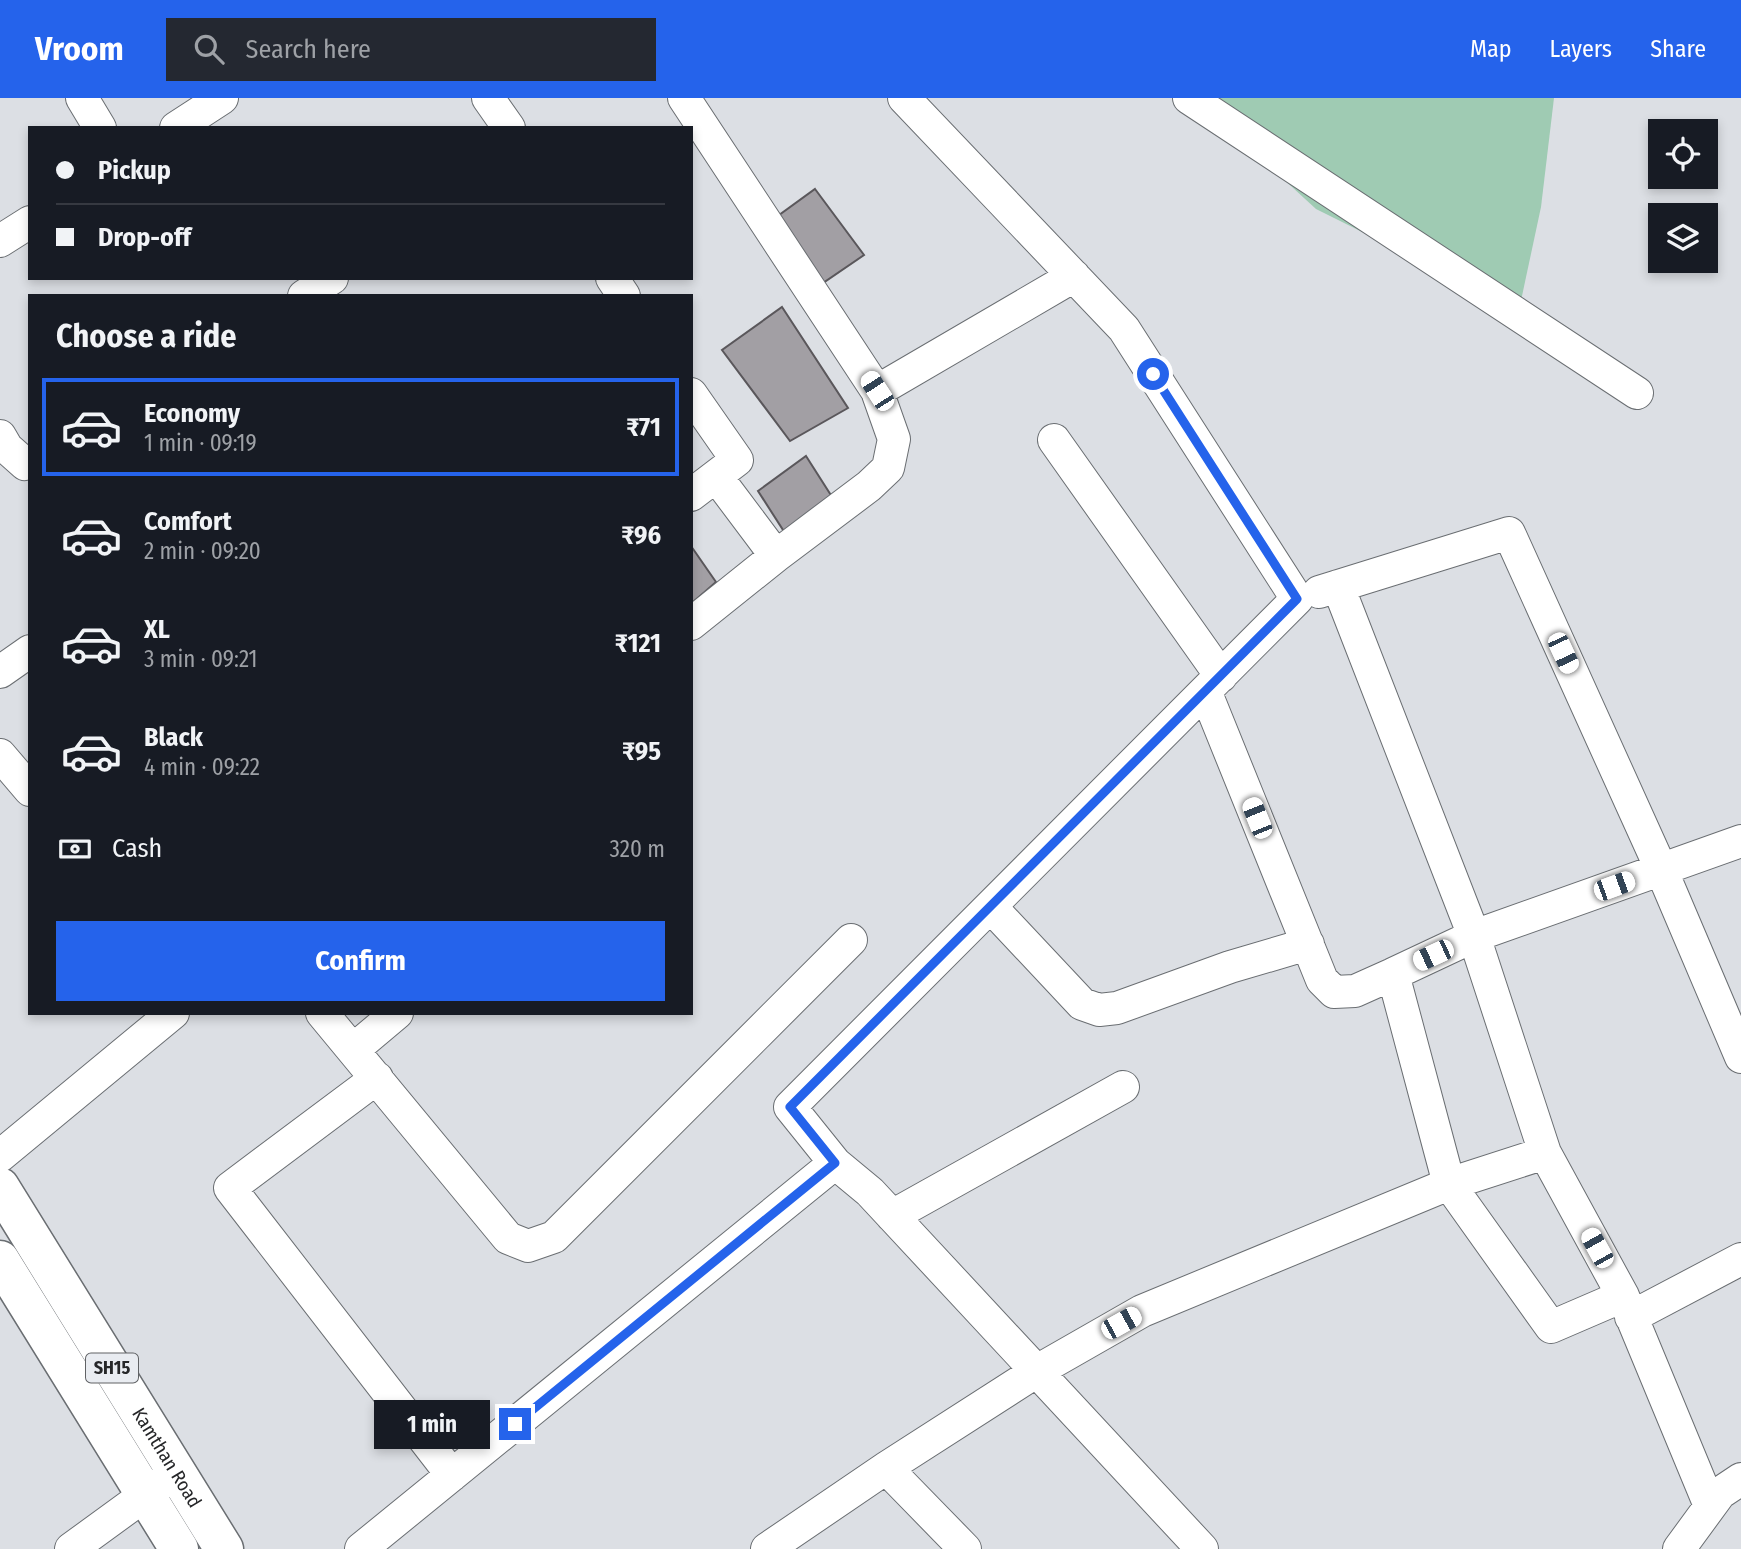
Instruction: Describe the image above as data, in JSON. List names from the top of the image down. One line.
{"streets":{"main road":["SH15","Kamthan Road"]},"page":{"header":"Vroom","search":"Search here","nav":["Map","Layers","Share"],"banner":["Pickup","Drop-off"],"heading":"Choose a ride","list":[{"name":"Economy","note":"1 min · 09:19","value":"₹71"},{"name":"Comfort","note":"2 min · 09:20","value":"₹96"},{"name":"XL","note":"3 min · 09:21","value":"₹121"},{"name":"Black","note":"4 min · 09:22","value":"₹95"}],"pay":["Cash","320 m"],"buttons":"Confirm","bubble":"1 min"}}
